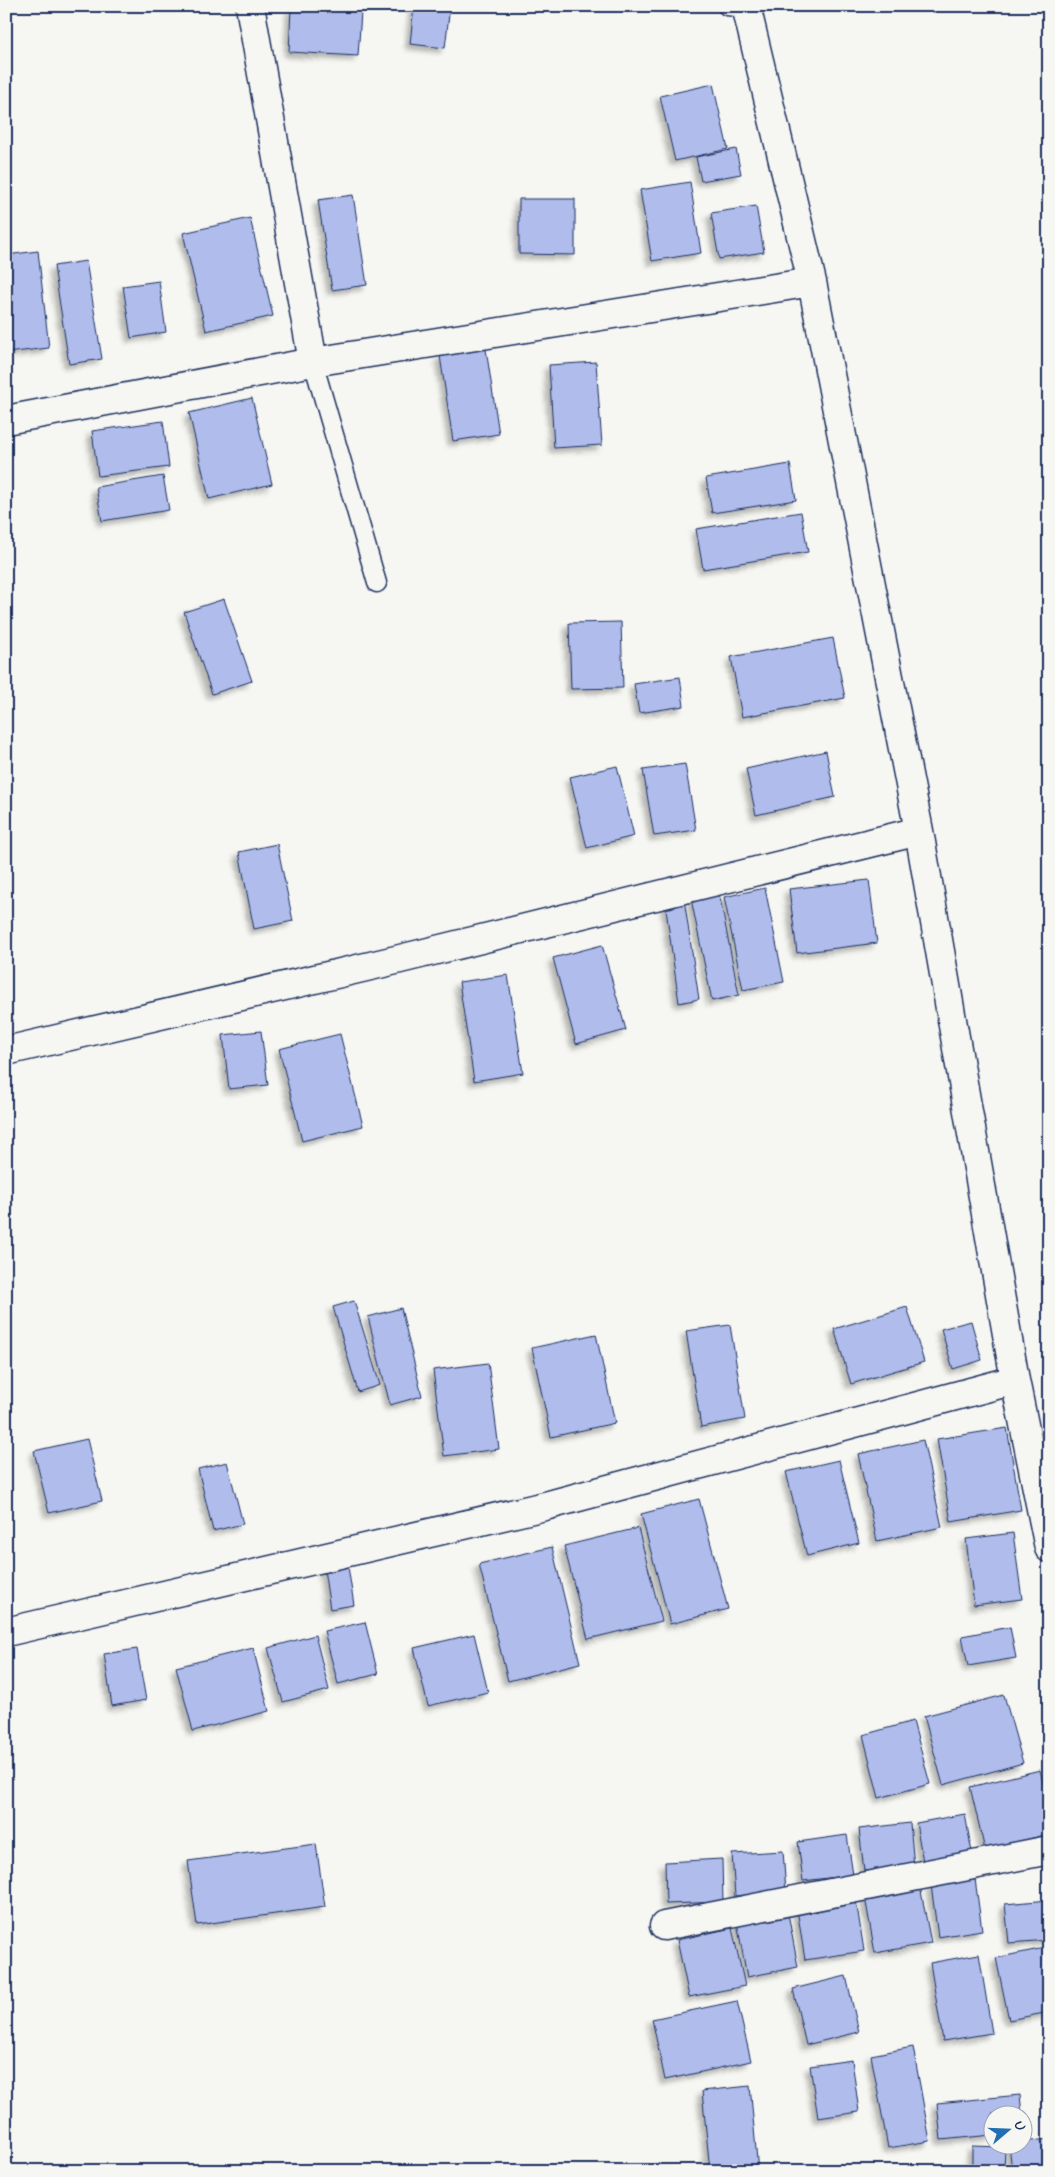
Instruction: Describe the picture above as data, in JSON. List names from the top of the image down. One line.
{"north":"right"}
